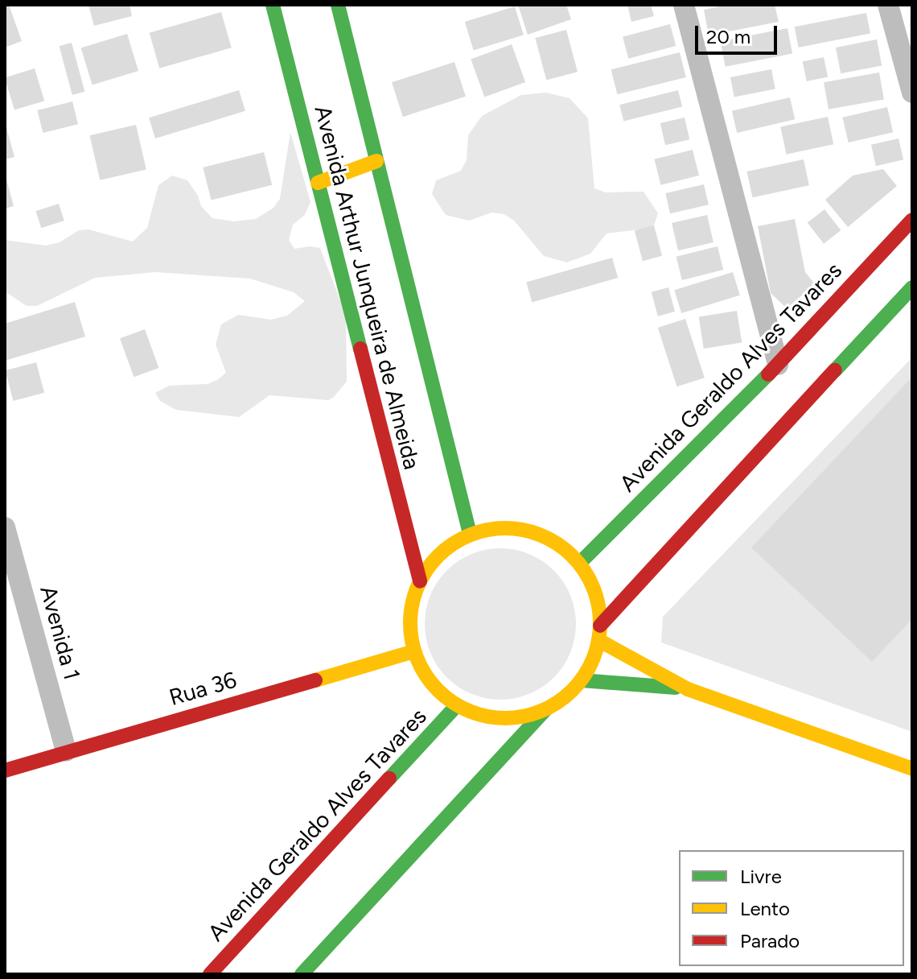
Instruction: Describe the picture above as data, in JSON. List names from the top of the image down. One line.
{"streets":{"main road":["Avenida Arthur Junqueira de Almeida","Avenida Geraldo Alves Tavares","Rua 36"],"street":["Avenida 1"]},"crossings":[["Avenida Arthur Junqueira de Almeida","Avenida Geraldo Alves Tavares"],["Avenida Arthur Junqueira de Almeida","Rua 36"],["Avenida Geraldo Alves Tavares","Rua 36"],["Avenida 1","Rua 36"]],"legend":["Livre","Lento","Parado"],"scale_bar":"20 m"}
